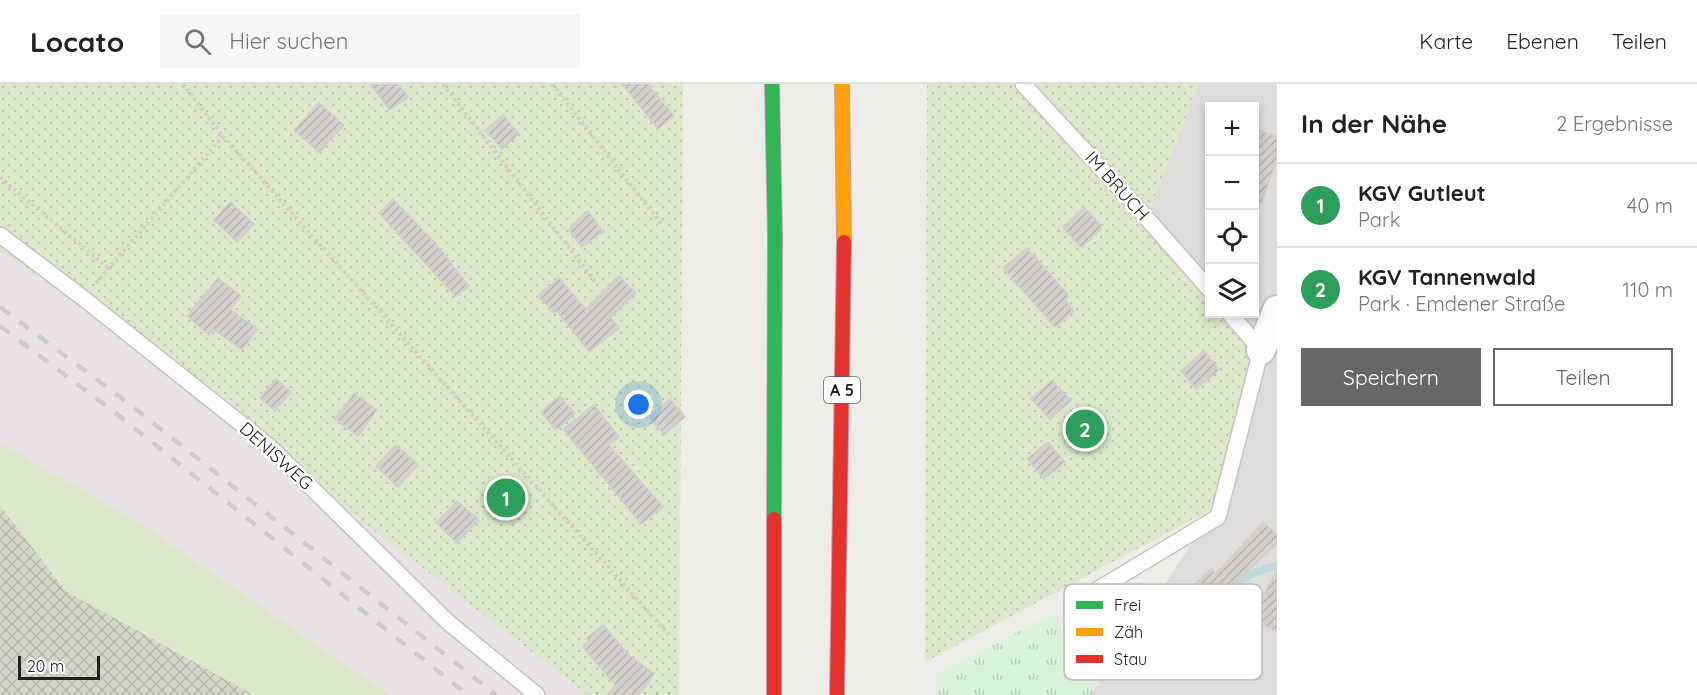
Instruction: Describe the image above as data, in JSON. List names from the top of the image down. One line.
{"streets":{"highway":["A 5"],"lane":["IM BRUCH","DENISWEG"]},"legend":["Frei","Zäh","Stau"],"scale_bar":"20 m","page":{"header":"Locato","search":"Hier suchen","nav":["Karte","Ebenen","Teilen"],"heading":["In der Nähe","2 Ergebnisse"],"map_buttons":["+","−"],"list":[{"mark":"1","name":"KGV Gutleut","note":"Park","value":"40 m"},{"mark":"2","name":"KGV Tannenwald","note":"Park · Emdener Straße","value":"110 m"}],"buttons":["Speichern","Teilen"],"pins":["2","1"],"scale":"20 m"}}
